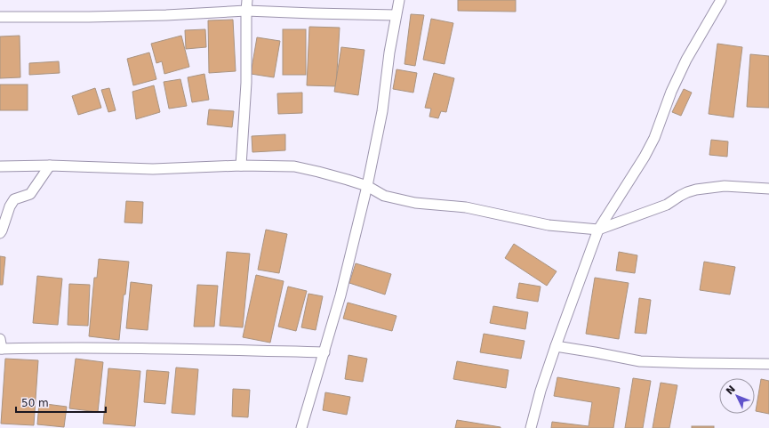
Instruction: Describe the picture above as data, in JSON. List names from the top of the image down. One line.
{"scale_bar":"50 m","north":"top left"}
